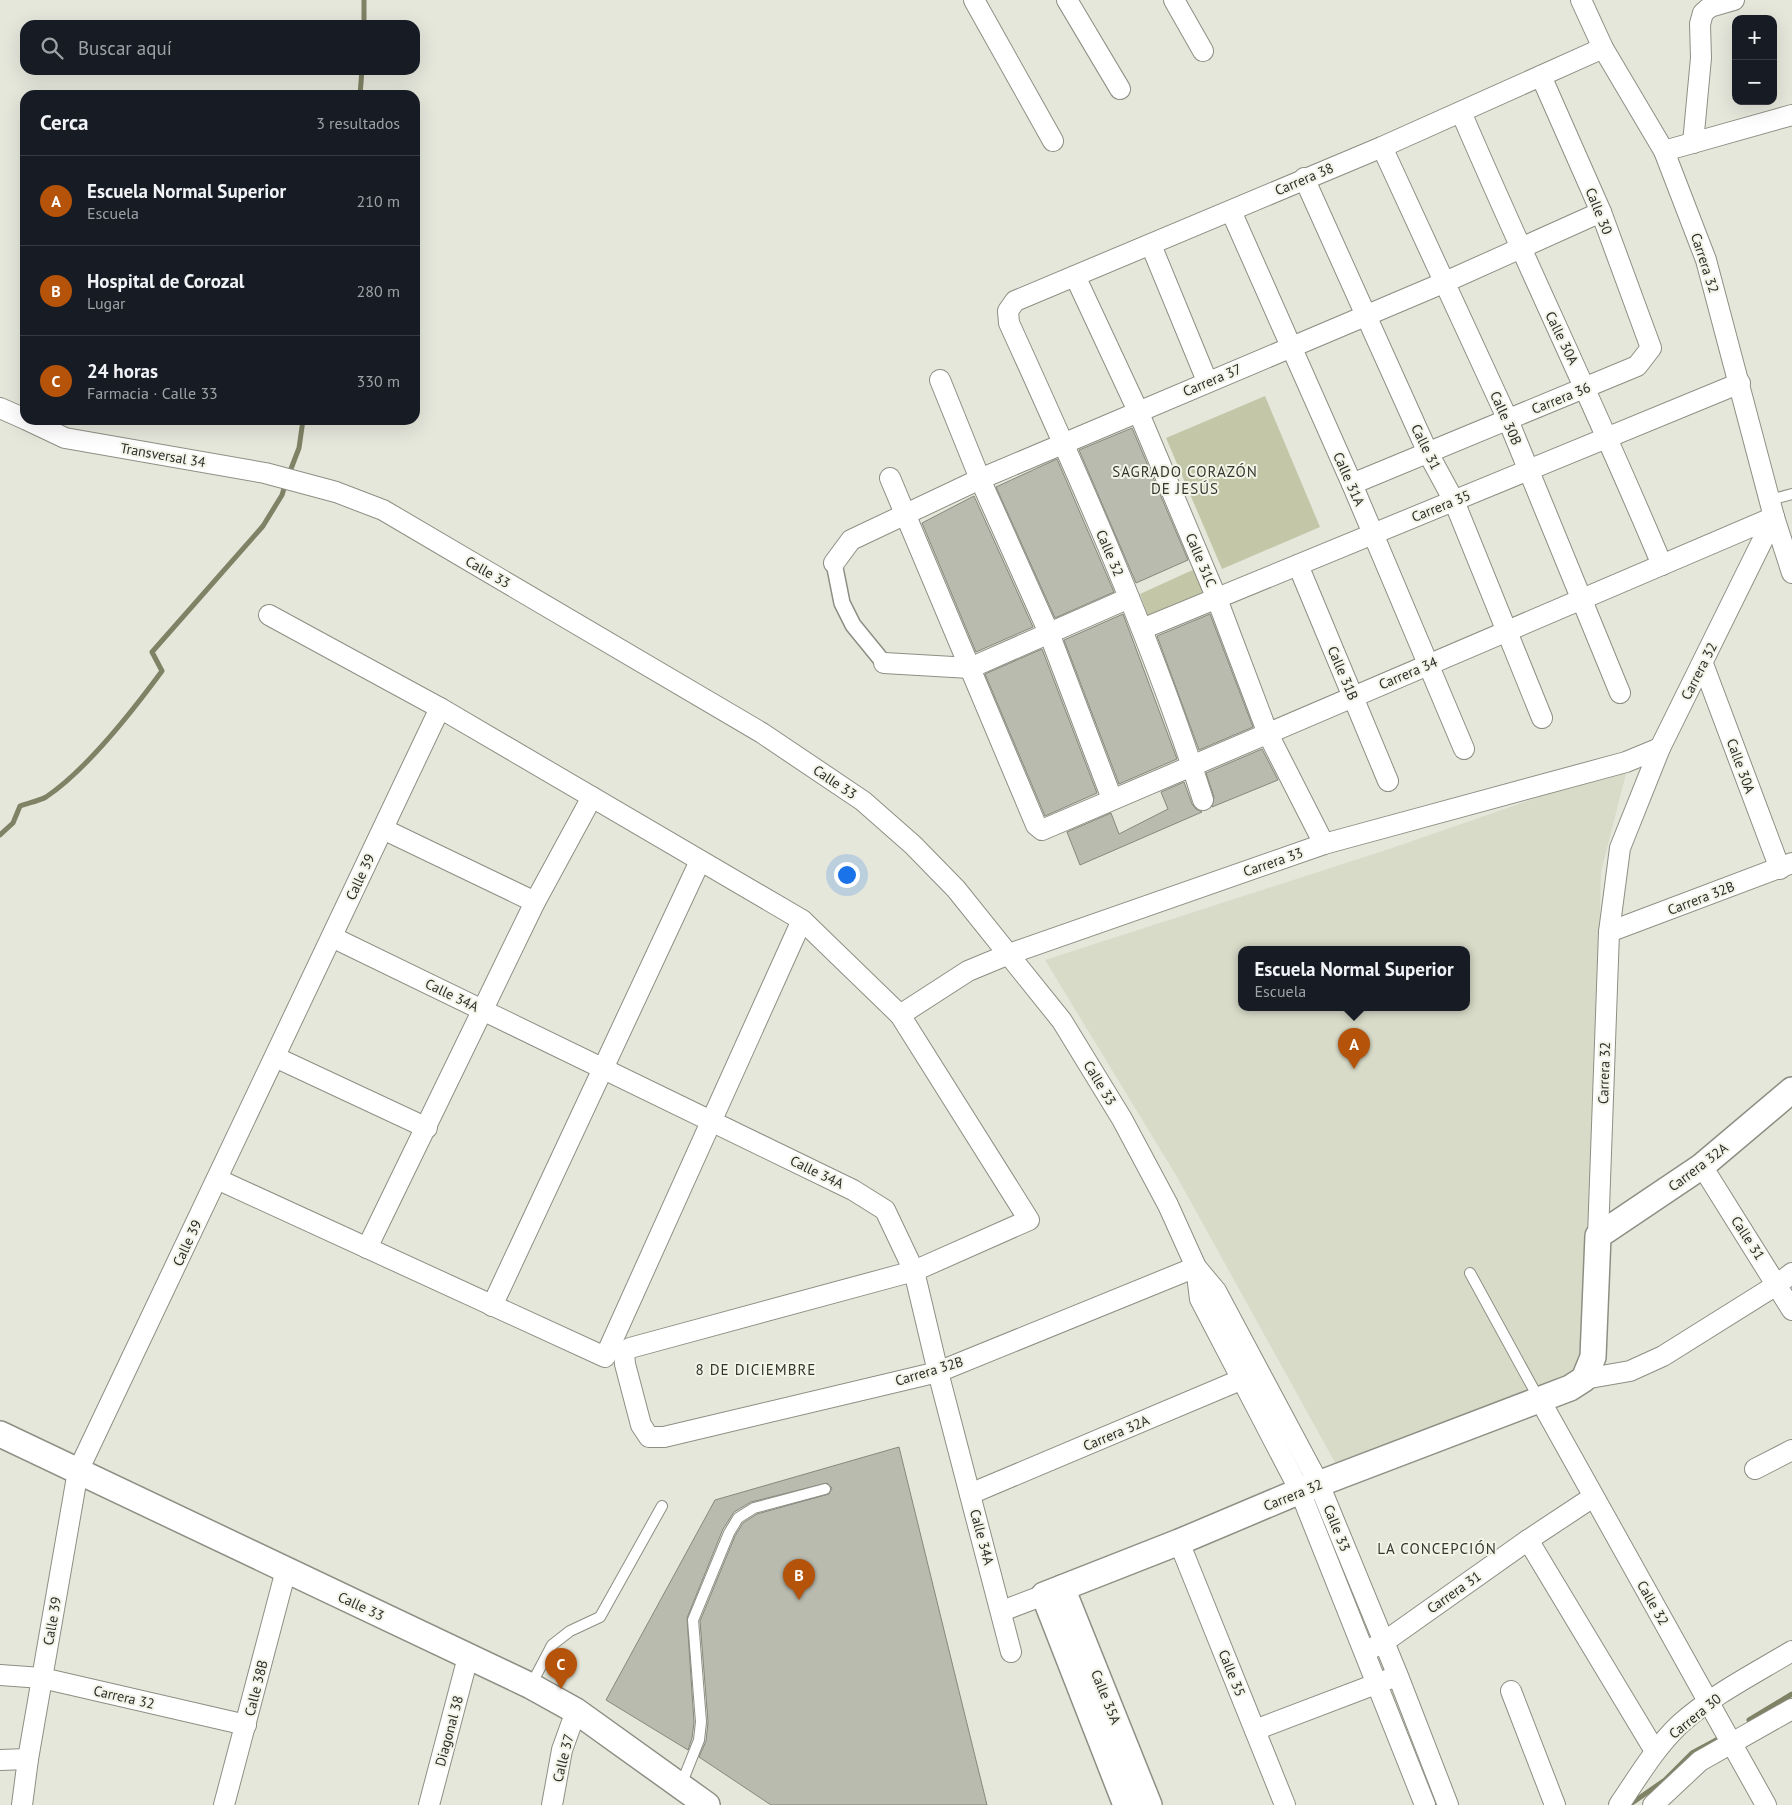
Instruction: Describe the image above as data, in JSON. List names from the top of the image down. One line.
{"streets":{"street":["Carrera 38","Calle 30","Carrera 32","Calle 30A","Carrera 37","Carrera 36","Calle 30B","Calle 31","Transversal 34","Calle 31A","Carrera 35","Calle 32","Calle 31C","Calle 33","Calle 31B","Carrera 34","Carrera 33","Calle 39","Carrera 32B","Calle 34A","Carrera 32A","Carrera 31","Calle 35","Calle 38B","Calle 35A","Carrera 30","Diagonal 38","Calle 37"]},"crossings":[["Carrera 38","Calle 30"],["Carrera 38","Carrera 32"],["Carrera 38","Calle 30A"],["Carrera 38","Calle 30B"],["Carrera 38","Calle 31"],["Carrera 38","Calle 31A"],["Carrera 38","Calle 32"],["Carrera 38","Calle 31C"],["Calle 30","Carrera 37"],["Calle 30","Carrera 36"],["Carrera 32","Calle 30A"],["Carrera 32","Calle 31"],["Carrera 32","Carrera 35"],["Carrera 32","Calle 32"],["Carrera 32","Calle 33"],["Carrera 32","Carrera 34"],["Carrera 32","Carrera 33"],["Carrera 32","Calle 39"],["Carrera 32","Carrera 32B"],["Carrera 32","Calle 34A"],["Carrera 32","Carrera 32A"],["Carrera 32","Calle 35"],["Carrera 32","Calle 38B"],["Carrera 32","Calle 35A"],["Calle 30A","Carrera 37"],["Calle 30A","Carrera 36"],["Calle 30A","Carrera 35"],["Calle 30A","Carrera 34"],["Calle 30A","Carrera 32B"],["Carrera 37","Calle 30B"],["Carrera 37","Calle 31"],["Carrera 37","Calle 31A"],["Carrera 37","Calle 32"],["Carrera 37","Calle 31C"],["Carrera 36","Calle 30B"],["Carrera 36","Calle 31"],["Carrera 36","Calle 31A"],["Calle 30B","Carrera 35"],["Calle 30B","Carrera 34"],["Calle 31","Carrera 35"],["Calle 31","Carrera 34"],["Calle 31","Carrera 32A"],["Transversal 34","Calle 33"],["Calle 31A","Carrera 35"],["Calle 31A","Carrera 34"],["Carrera 35","Calle 32"],["Carrera 35","Calle 31C"],["Carrera 35","Calle 31B"],["Calle 32","Carrera 34"],["Calle 32","Carrera 31"],["Calle 32","Carrera 30"],["Calle 31C","Carrera 34"],["Calle 31C","Carrera 33"],["Calle 33","Carrera 33"],["Calle 33","Calle 39"],["Calle 33","Carrera 32B"],["Calle 33","Carrera 32A"],["Calle 33","Carrera 31"],["Calle 33","Calle 38B"],["Calle 33","Diagonal 38"],["Calle 33","Calle 37"],["Calle 31B","Carrera 34"],["Calle 39","Calle 34A"],["Carrera 32B","Calle 34A"],["Calle 34A","Carrera 32A"]],"districts":["SAGRADO CORAZÓN DE JESÚS","8 DE DICIEMBRE","LA CONCEPCIÓN"],"page":{"map_buttons":["+","−"],"search":"Buscar aquí","heading":["Cerca","3 resultados"],"list":[{"mark":"A","name":"Escuela Normal Superior","note":"Escuela","value":"210 m"},{"mark":"B","name":"Hospital de Corozal","note":"Lugar","value":"280 m"},{"mark":"C","name":"24 horas","note":"Farmacia · Calle 33","value":"330 m"}],"popup":["Escuela Normal Superior","Escuela"],"pins":["A","B","C"]}}
